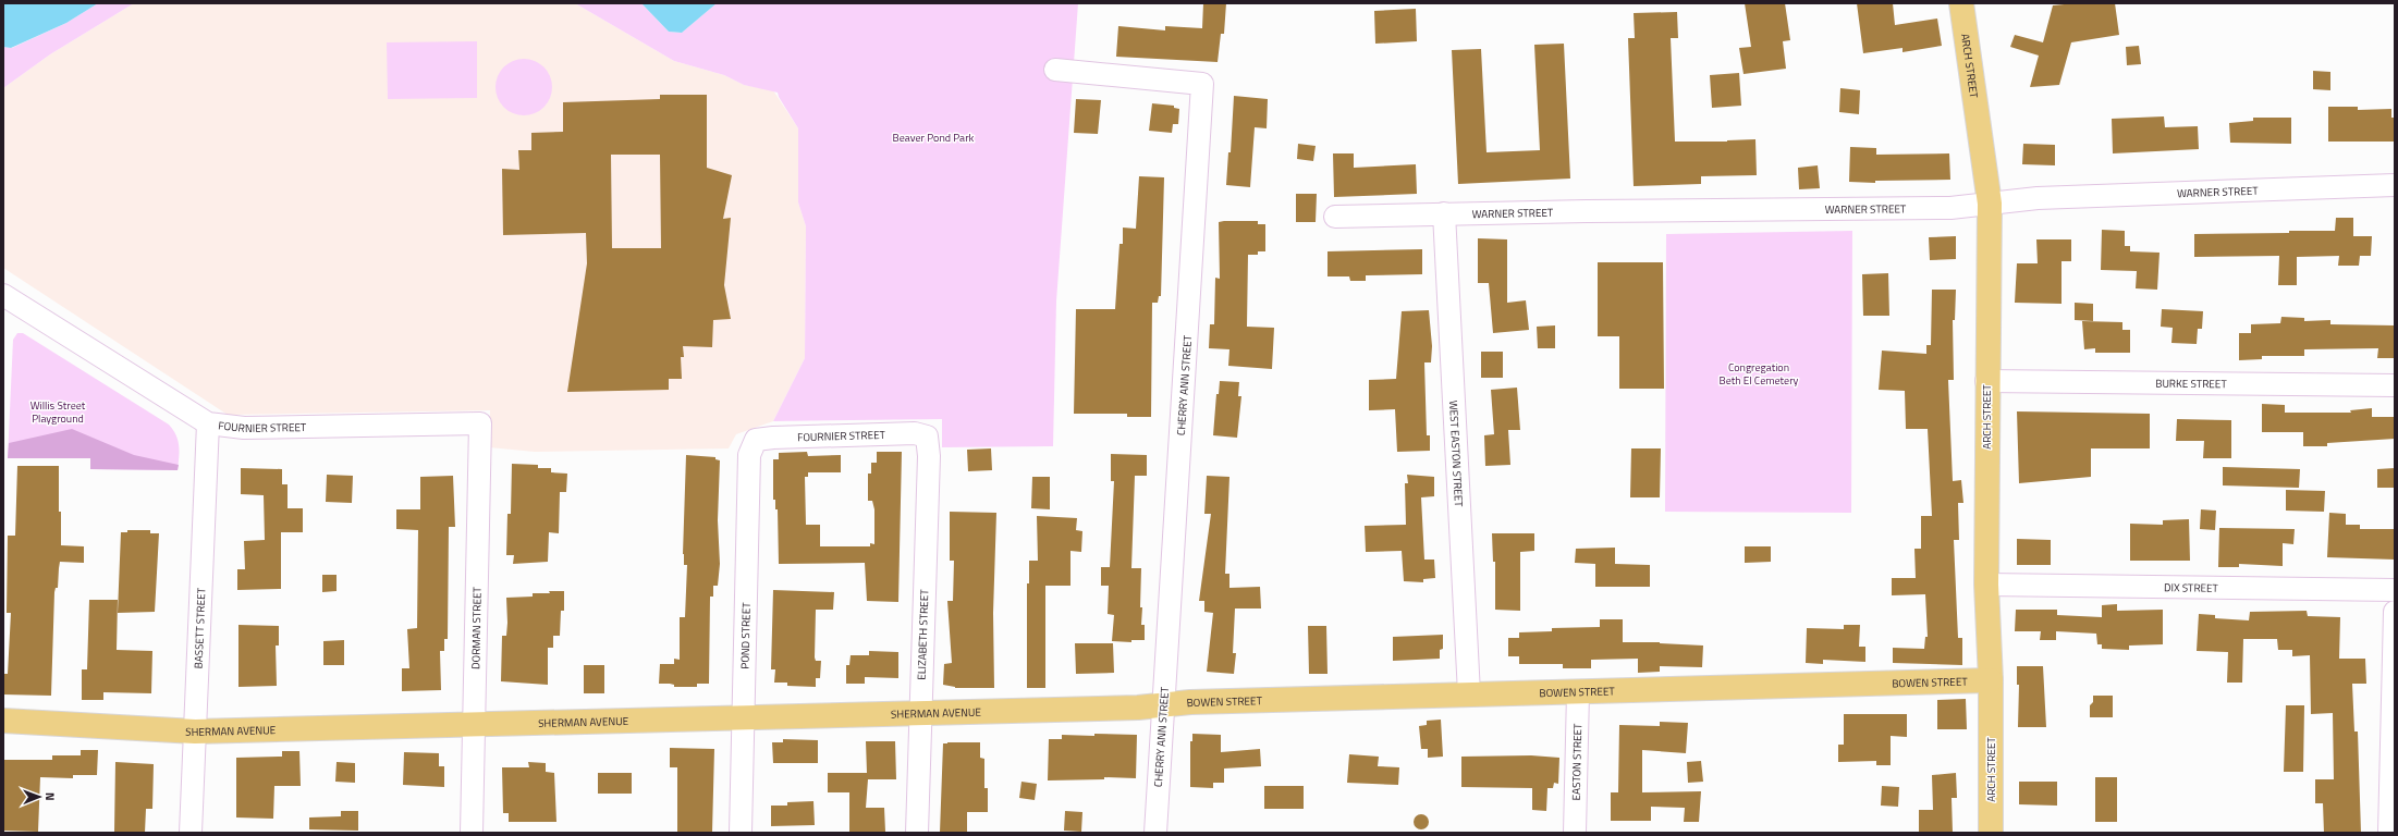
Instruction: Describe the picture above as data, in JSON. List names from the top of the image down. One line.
{"streets":{"main road":["ARCH STREET","BOWEN STREET","SHERMAN AVENUE"],"street":["WARNER STREET","BURKE STREET","CHERRY ANN STREET","FOURNIER STREET","WEST EASTON STREET","DIX STREET","BASSETT STREET","DORMAN STREET","ELIZABETH STREET","POND STREET","EASTON STREET"]},"crossings":[["ARCH STREET","WARNER STREET"],["ARCH STREET","BURKE STREET"],["ARCH STREET","DIX STREET"],["ARCH STREET","BOWEN STREET"],["WARNER STREET","WEST EASTON STREET"],["CHERRY ANN STREET","BOWEN STREET"],["CHERRY ANN STREET","SHERMAN AVENUE"],["FOURNIER STREET","BASSETT STREET"],["FOURNIER STREET","DORMAN STREET"],["FOURNIER STREET","ELIZABETH STREET"],["FOURNIER STREET","POND STREET"],["WEST EASTON STREET","BOWEN STREET"],["BASSETT STREET","SHERMAN AVENUE"],["DORMAN STREET","SHERMAN AVENUE"],["ELIZABETH STREET","SHERMAN AVENUE"],["POND STREET","SHERMAN AVENUE"],["BOWEN STREET","SHERMAN AVENUE"],["BOWEN STREET","EASTON STREET"]],"parks":["Beaver Pond Park","Congregation Beth El Cemetery","Willis Street Playground"],"north":"right"}
